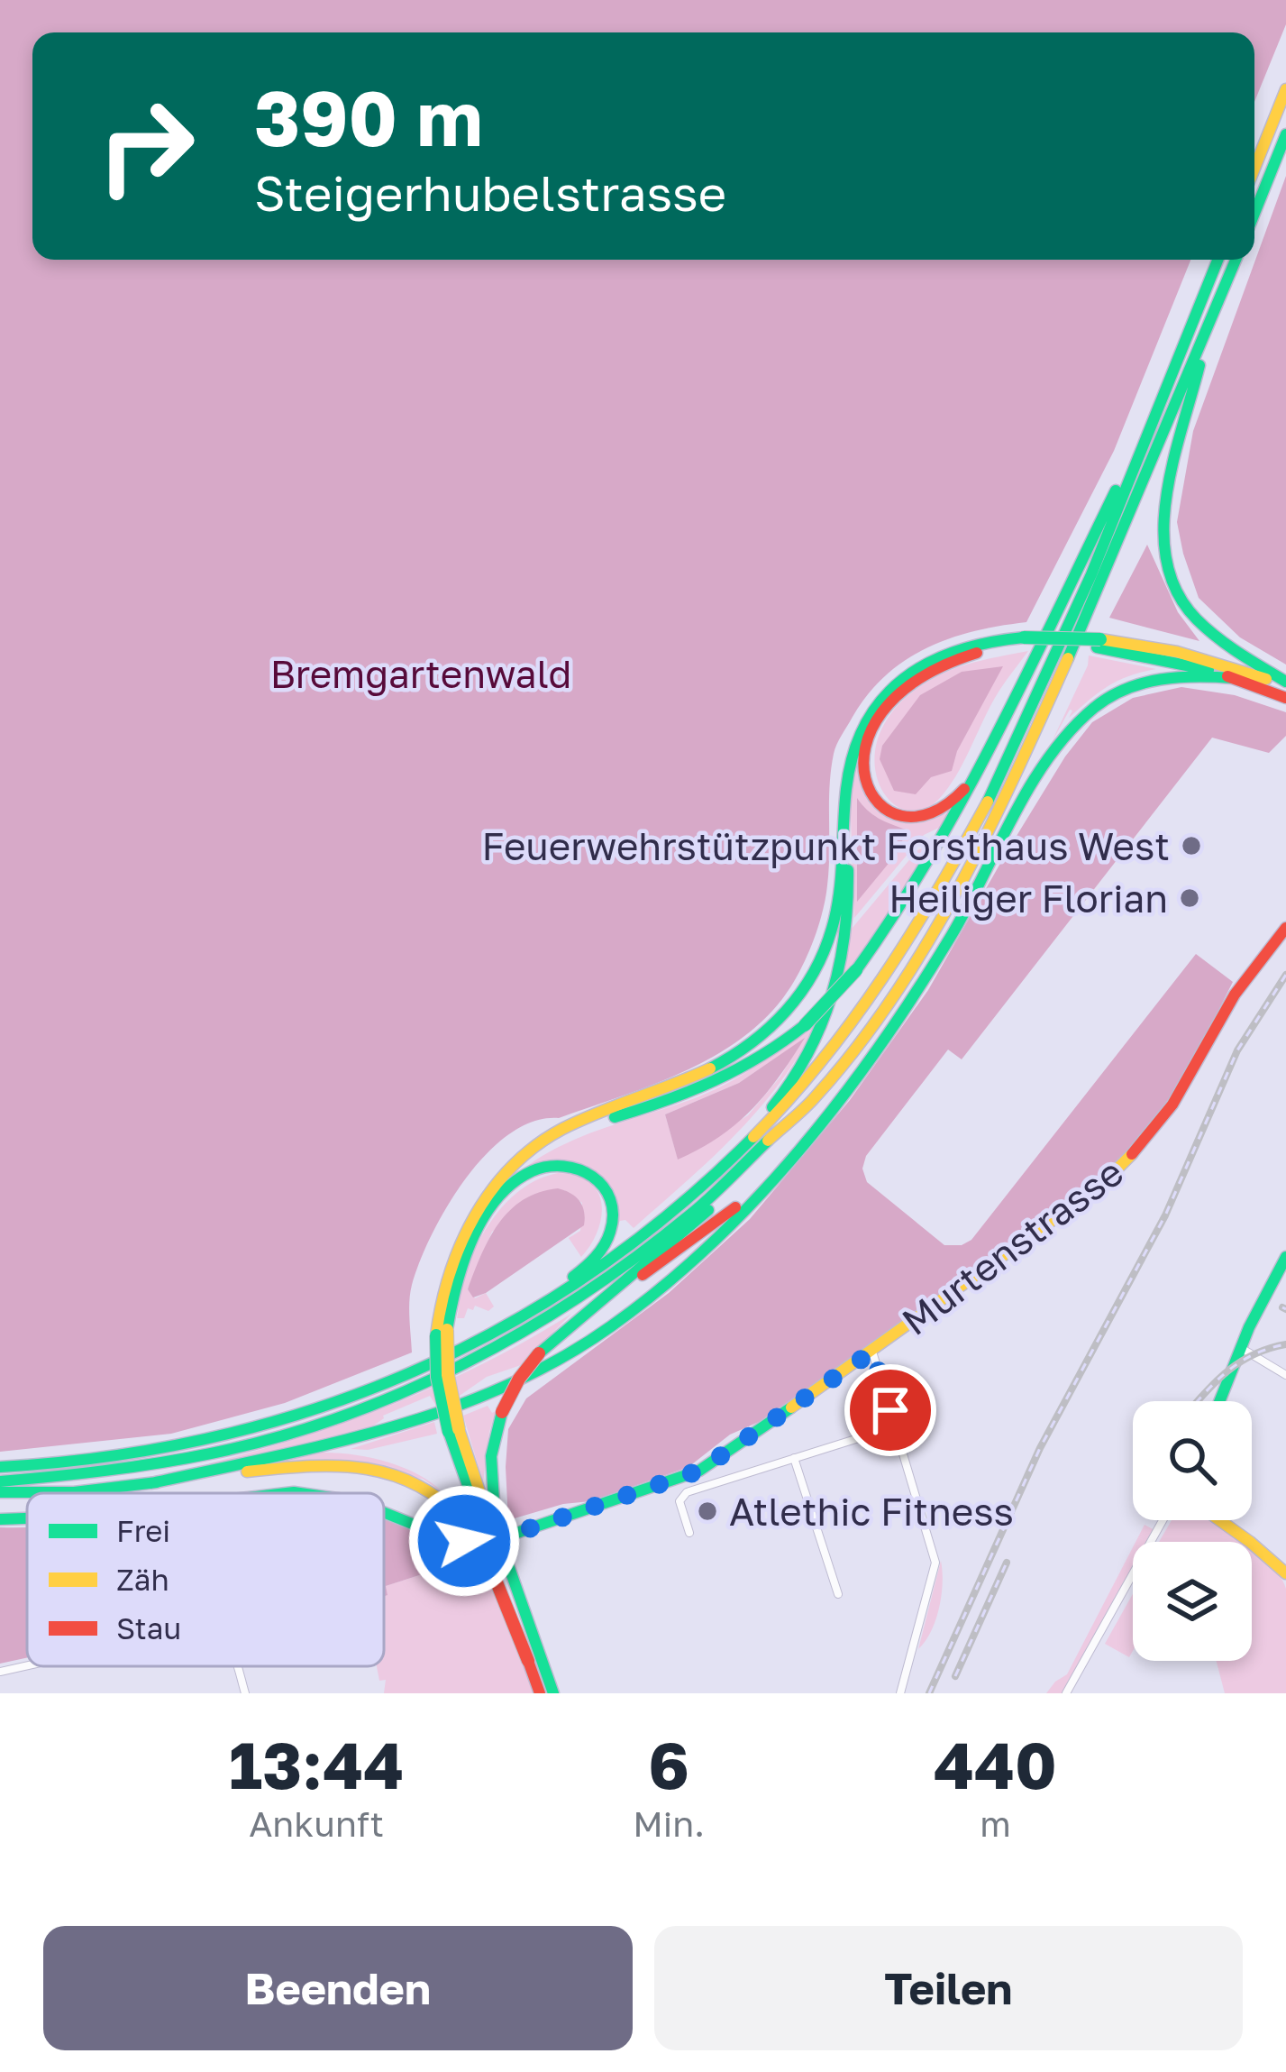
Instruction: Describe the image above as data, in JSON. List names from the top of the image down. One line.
{"streets":{"main road":["Murtenstrasse"]},"parks":["Bremgartenwald"],"places":["Feuerwehrstützpunkt Forsthaus West","Heiliger Florian","Atlethic Fitness"],"legend":["Frei","Zäh","Stau"],"page":{"turn":["390 m","Steigerhubelstrasse"],"eta":["13:44","Ankunft","6","Min.","440","m"],"buttons":["Beenden","Teilen"]}}
